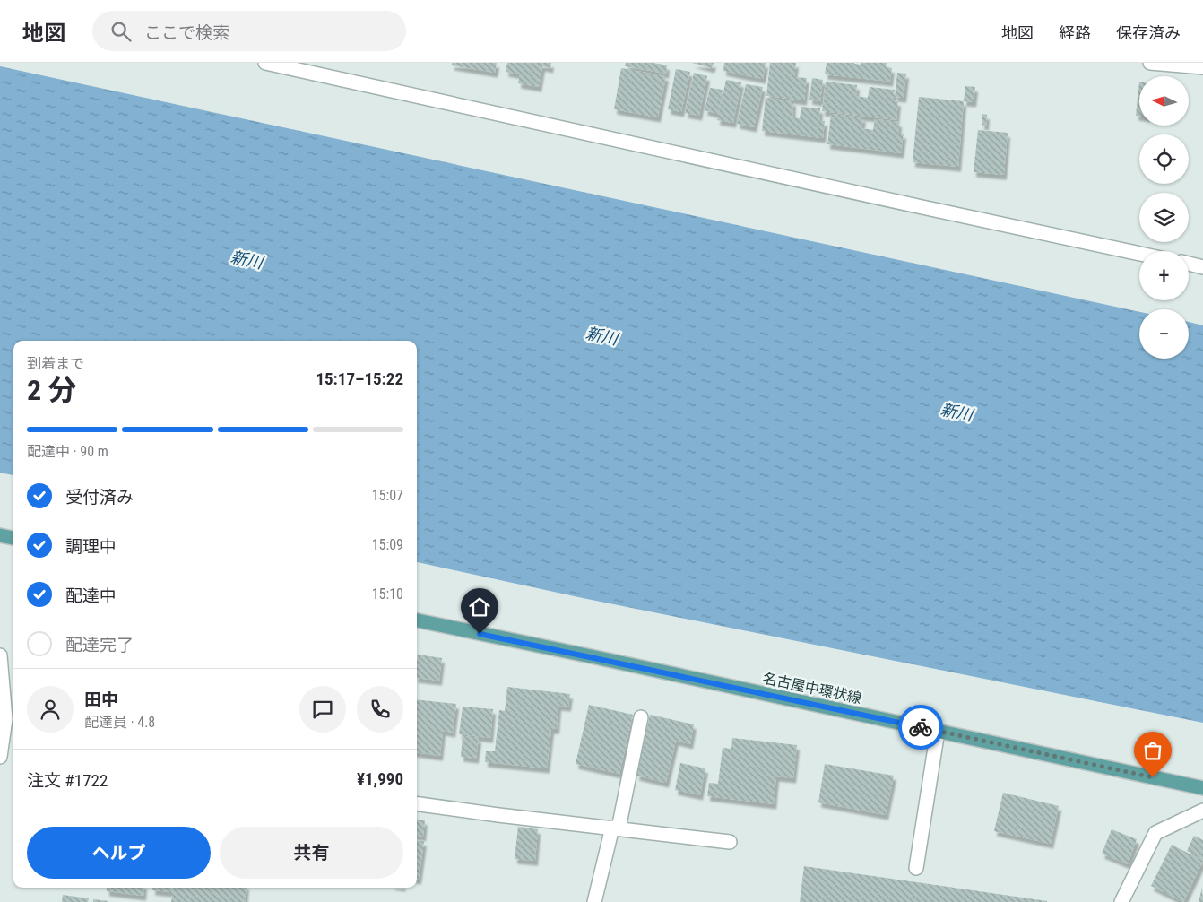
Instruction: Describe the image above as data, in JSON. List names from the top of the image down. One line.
{"streets":{"main road":["名古屋中環状線"]},"water":["新川"],"north":"left","page":{"header":"地図","search":"ここで検索","nav":["地図","経路","保存済み"],"map_buttons":["+","−"],"heading":["2 分","到着まで","15:17–15:22"],"panel":["田中","配達員 · 4.8","注文 #1722","¥1,990"],"bar":"配達中 · 90 m","list":[["受付済み","15:07"],["調理中","15:09"],["配達中","15:10"],"配達完了"],"buttons":["ヘルプ","共有"]}}
